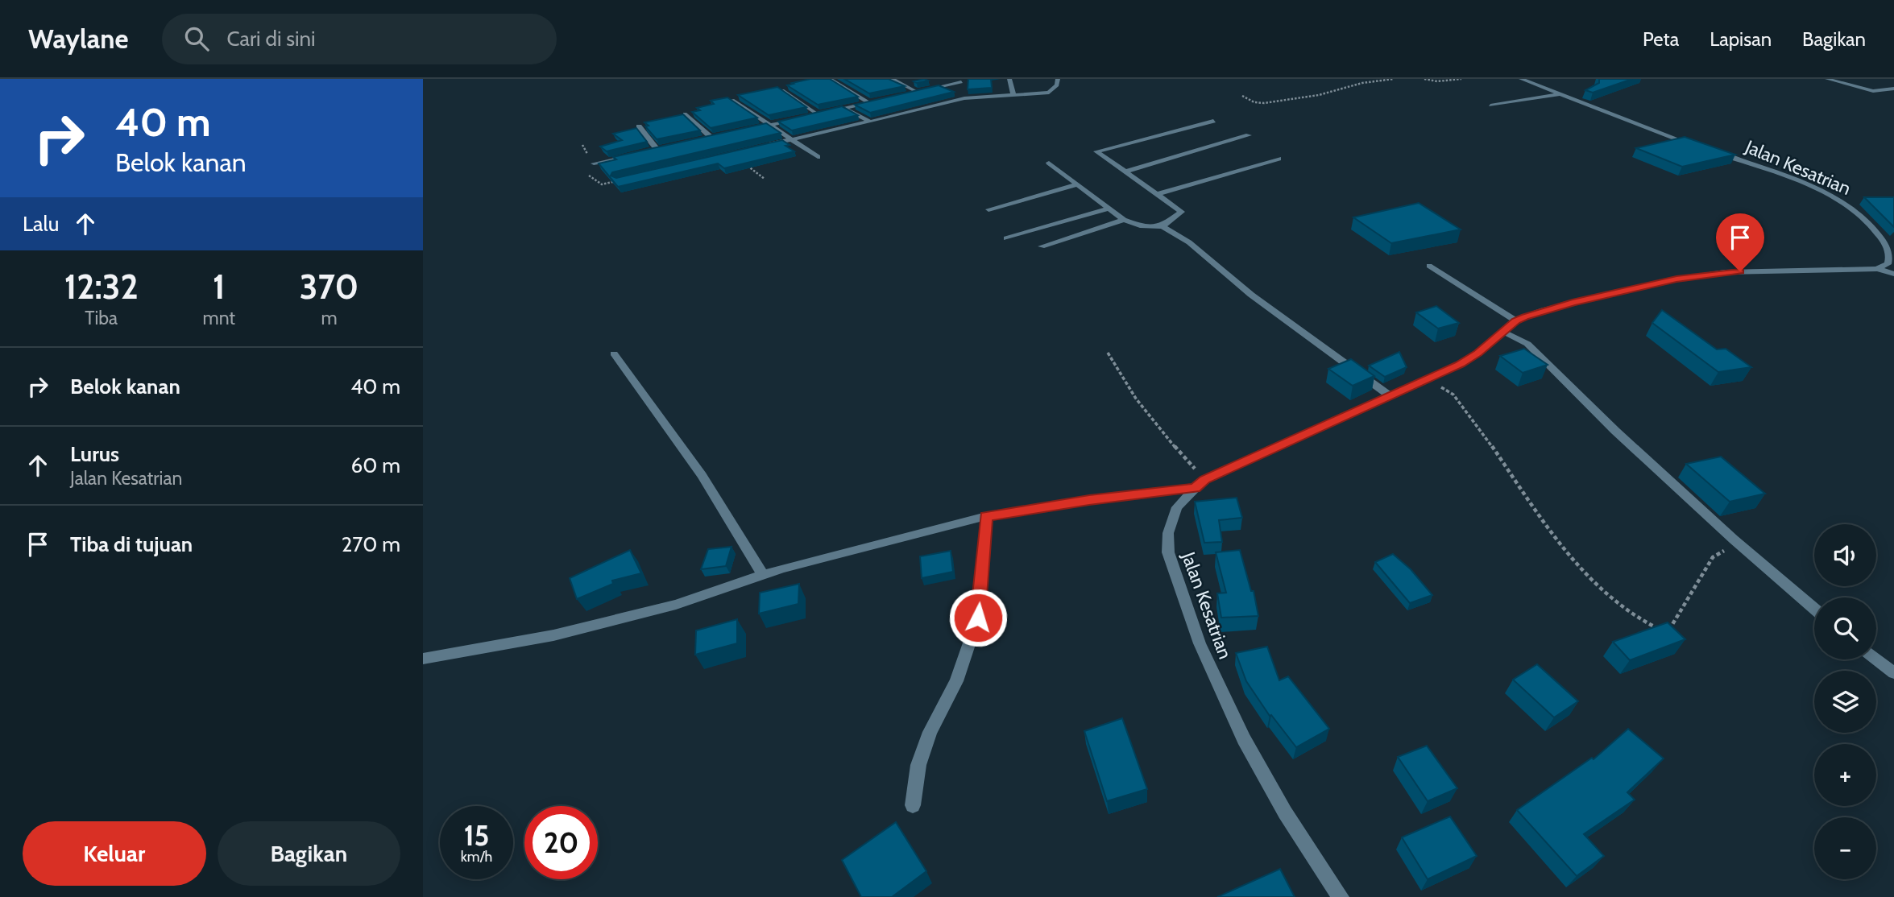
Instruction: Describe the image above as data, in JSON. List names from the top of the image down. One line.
{"streets":{"street":["Jalan Kesatrian"]},"page":{"header":"Waylane","search":"Cari di sini","nav":["Peta","Lapisan","Bagikan"],"turn":["40 m","Belok kanan"],"then":"Lalu","eta":["12:32","Tiba","1","mnt","370","m"],"list":[{"name":"Belok kanan","value":"40 m"},{"name":"Lurus","note":"Jalan Kesatrian","value":"60 m"},{"name":"Tiba di tujuan","value":"270 m"}],"map_buttons":["+","−"],"speed":"15 km/h","limit":"20","buttons":["Keluar","Bagikan"]}}
